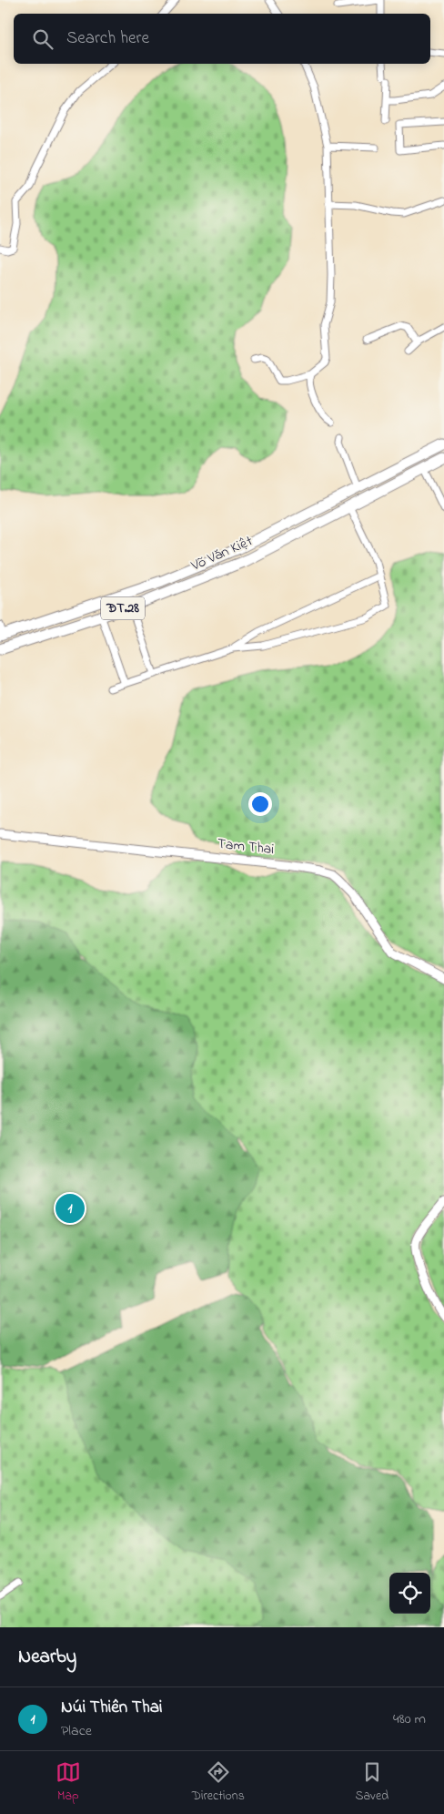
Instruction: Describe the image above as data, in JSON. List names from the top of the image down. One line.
{"streets":{"main road":["Võ Văn Kiệt","ĐT.28"],"street":["Tam Thai"]},"page":{"search":"Search here","pins":"1","heading":"Nearby","list":[{"mark":"1","name":"Núi Thiên Thai","note":"Place","value":"480 m"}],"nav":["Map","Directions","Saved"]}}
